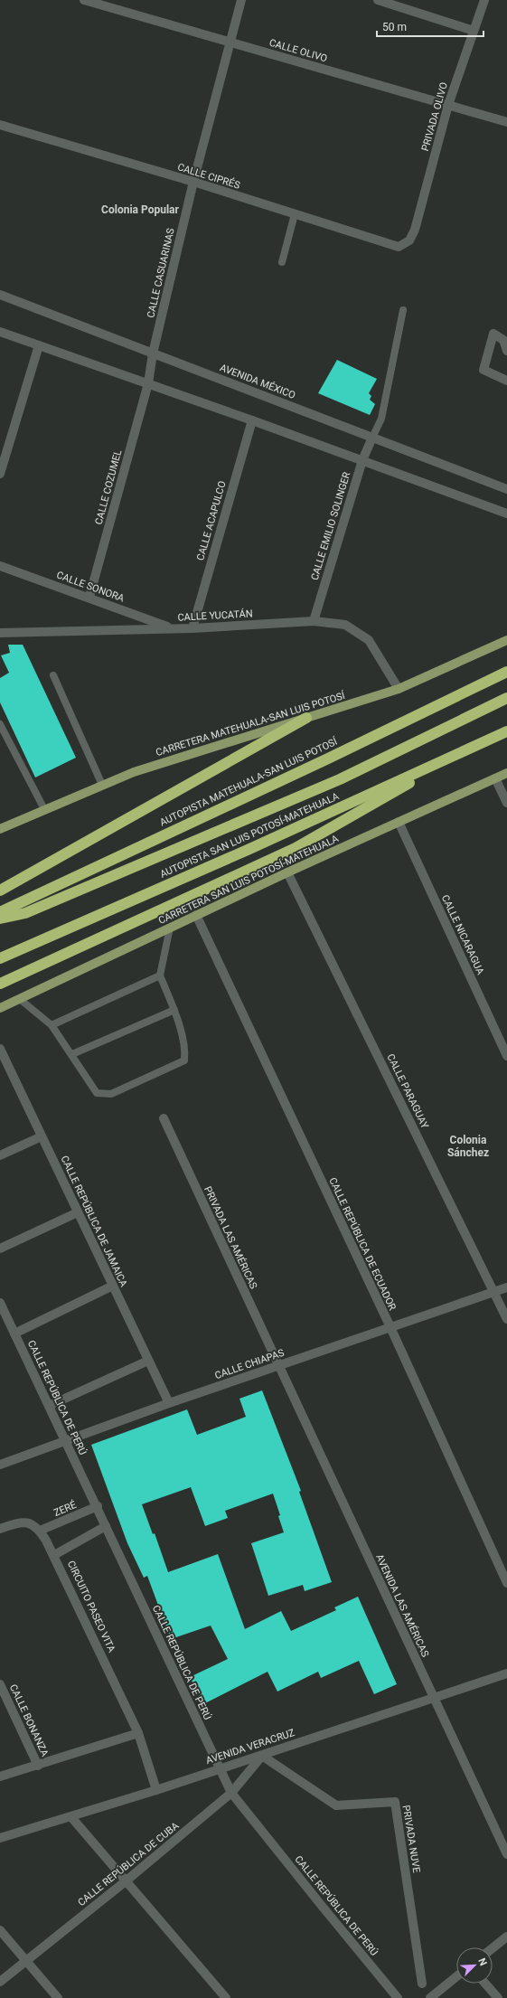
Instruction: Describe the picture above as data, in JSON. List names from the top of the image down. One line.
{"streets":{"highway":["AUTOPISTA MATEHUALA-SAN LUIS POTOSÍ","AUTOPISTA SAN LUIS POTOSÍ-MATEHUALA"],"main road":["CARRETERA MATEHUALA-SAN LUIS POTOSÍ","CARRETERA SAN LUIS POTOSÍ-MATEHUALA"],"street":["CALLE OLIVO","PRIVADA OLIVO","CALLE CIPRÉS","CALLE CASUARINAS","AVENIDA MÉXICO","CALLE COZUMEL","CALLE ACAPULCO","CALLE EMILIO SOLINGER","CALLE SONORA","CALLE YUCATÁN","CALLE NICARAGUA","CALLE PARAGUAY","CALLE REPÚBLICA DE JAMAICA","PRIVADA LAS AMÉRICAS","CALLE REPÚBLICA DE ECUADOR","CALLE CHIAPAS","CALLE REPÚBLICA DE PERÚ","ZERÉ","AVENIDA LAS AMÉRICAS","CIRCUITO PASEO VITA","CALLE BONANZA","AVENIDA VERACRUZ","PRIVADA NUVE","CALLE REPÚBLICA DE CUBA"]},"crossings":[["CALLE OLIVO","PRIVADA OLIVO"],["CALLE OLIVO","CALLE CASUARINAS"],["PRIVADA OLIVO","CALLE CIPRÉS"],["CALLE CIPRÉS","CALLE CASUARINAS"],["CALLE CASUARINAS","AVENIDA MÉXICO"],["CALLE CASUARINAS","CALLE COZUMEL"],["AVENIDA MÉXICO","CALLE EMILIO SOLINGER"],["CALLE COZUMEL","CALLE SONORA"],["CALLE ACAPULCO","CALLE YUCATÁN"],["CALLE EMILIO SOLINGER","CALLE YUCATÁN"],["CALLE SONORA","CALLE YUCATÁN"],["CALLE YUCATÁN","CARRETERA MATEHUALA-SAN LUIS POTOSÍ"],["CARRETERA SAN LUIS POTOSÍ-MATEHUALA","CALLE NICARAGUA"],["CARRETERA SAN LUIS POTOSÍ-MATEHUALA","CALLE PARAGUAY"],["CARRETERA SAN LUIS POTOSÍ-MATEHUALA","CALLE REPÚBLICA DE ECUADOR"],["CALLE PARAGUAY","CALLE CHIAPAS"],["CALLE REPÚBLICA DE JAMAICA","CALLE CHIAPAS"],["PRIVADA LAS AMÉRICAS","CALLE CHIAPAS"],["PRIVADA LAS AMÉRICAS","AVENIDA LAS AMÉRICAS"],["CALLE REPÚBLICA DE ECUADOR","CALLE CHIAPAS"],["CALLE CHIAPAS","CALLE REPÚBLICA DE PERÚ"],["CALLE CHIAPAS","AVENIDA LAS AMÉRICAS"],["CALLE REPÚBLICA DE PERÚ","ZERÉ"],["CALLE REPÚBLICA DE PERÚ","AVENIDA VERACRUZ"],["CALLE REPÚBLICA DE PERÚ","CALLE REPÚBLICA DE CUBA"],["ZERÉ","CIRCUITO PASEO VITA"],["AVENIDA LAS AMÉRICAS","AVENIDA VERACRUZ"],["CIRCUITO PASEO VITA","AVENIDA VERACRUZ"],["AVENIDA VERACRUZ","PRIVADA NUVE"],["AVENIDA VERACRUZ","CALLE REPÚBLICA DE CUBA"],["PRIVADA NUVE","CALLE REPÚBLICA DE CUBA"]],"districts":["Colonia Popular","Colonia Sánchez"],"scale_bar":"50 m","north":"top right"}
